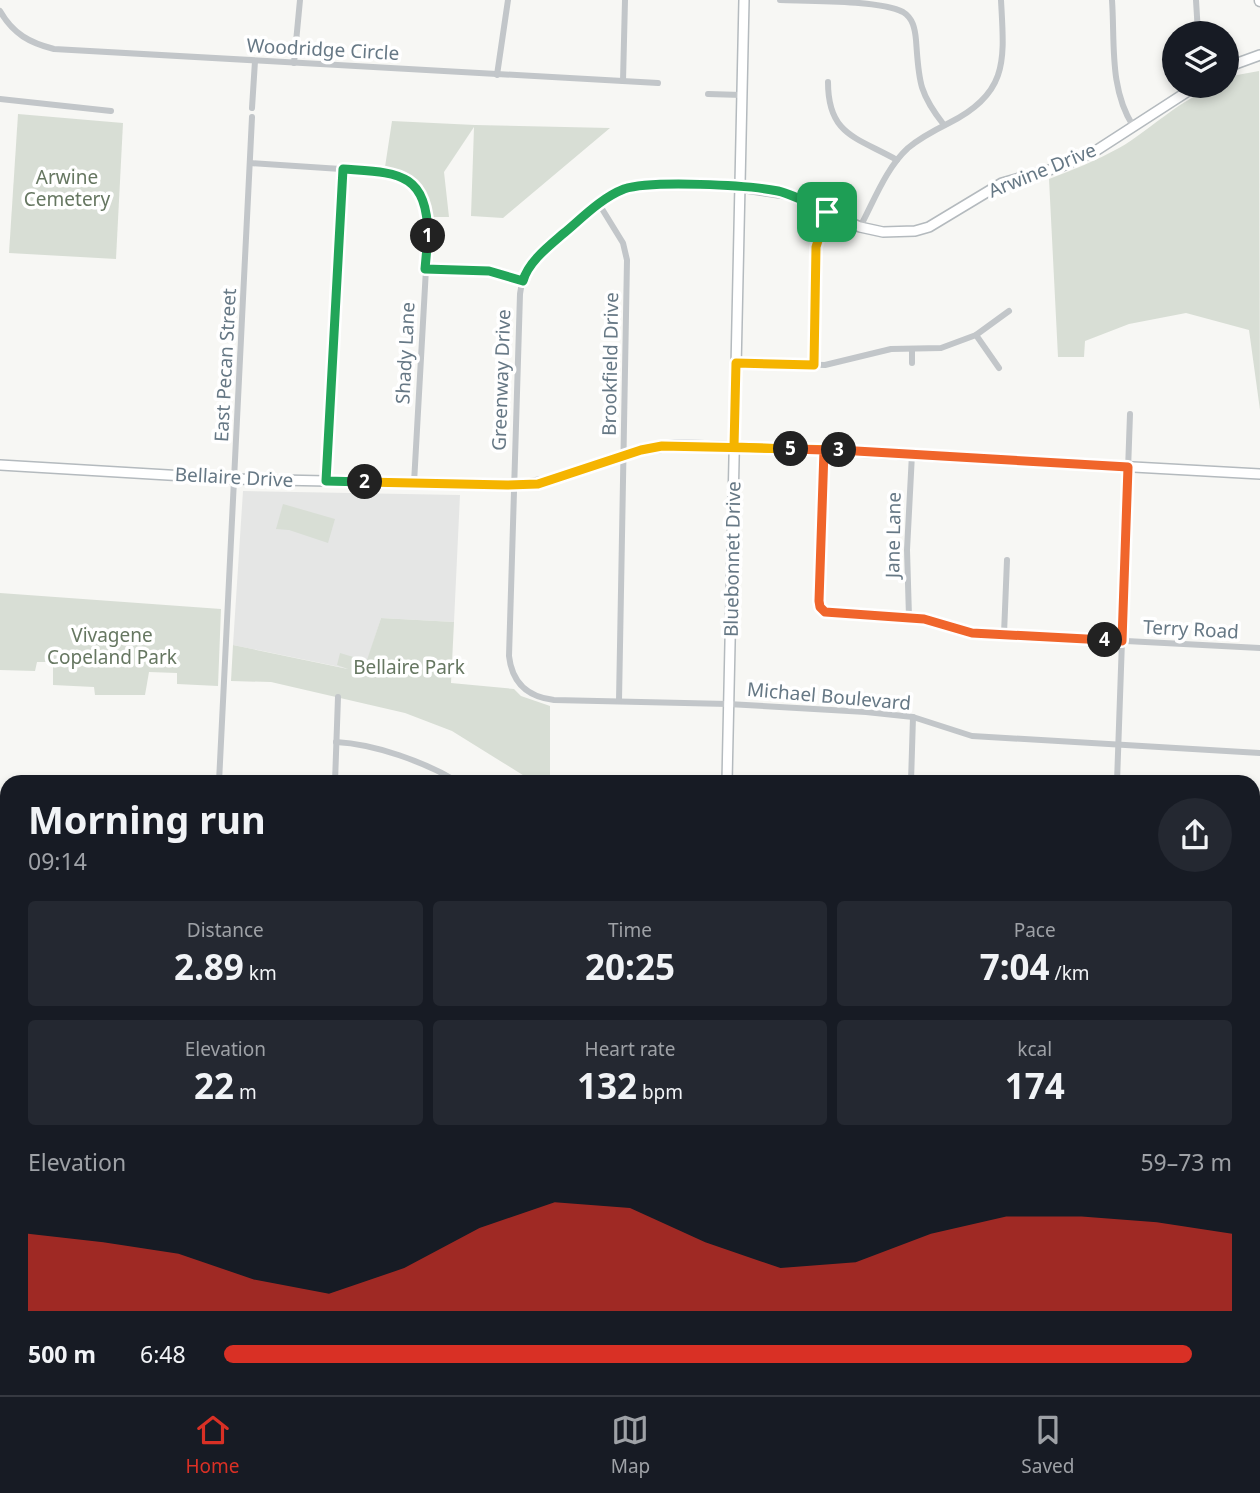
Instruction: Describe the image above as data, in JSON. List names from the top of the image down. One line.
{"streets":{"street":["Woodridge Circle","Arwine Drive","Shady Lane","Brookfield Drive","East Pecan Street","Greenway Drive","Bellaire Drive","Jane Lane","Bluebonnet Drive","Terry Road","Michael Boulevard"]},"crossings":[["Arwine Drive","Brookfield Drive"],["Arwine Drive","Greenway Drive"],["Arwine Drive","Bluebonnet Drive"],["Shady Lane","East Pecan Street"],["Shady Lane","Bellaire Drive"],["Brookfield Drive","Bellaire Drive"],["Brookfield Drive","Michael Boulevard"],["East Pecan Street","Bellaire Drive"],["Greenway Drive","Bellaire Drive"],["Greenway Drive","Michael Boulevard"],["Bellaire Drive","Jane Lane"],["Bellaire Drive","Bluebonnet Drive"],["Bellaire Drive","Terry Road"],["Jane Lane","Terry Road"],["Bluebonnet Drive","Michael Boulevard"]],"parks":["Arwine Cemetery","Vivagene Copeland Park","Bellaire Park"],"page":{"pins":["1","5","3","2","4"],"heading":["Morning run","09:14"],"stats":[["Distance","2.89 km"],["Time","20:25"],["Pace","7:04 /km"],["Elevation","22 m"],["Heart rate","132 bpm"],["kcal","174"]],"chart":["Elevation","59–73 m"],"list":[{"name":"500 m","note":"6:48"}],"tabs":["Home","Map","Saved"]}}
